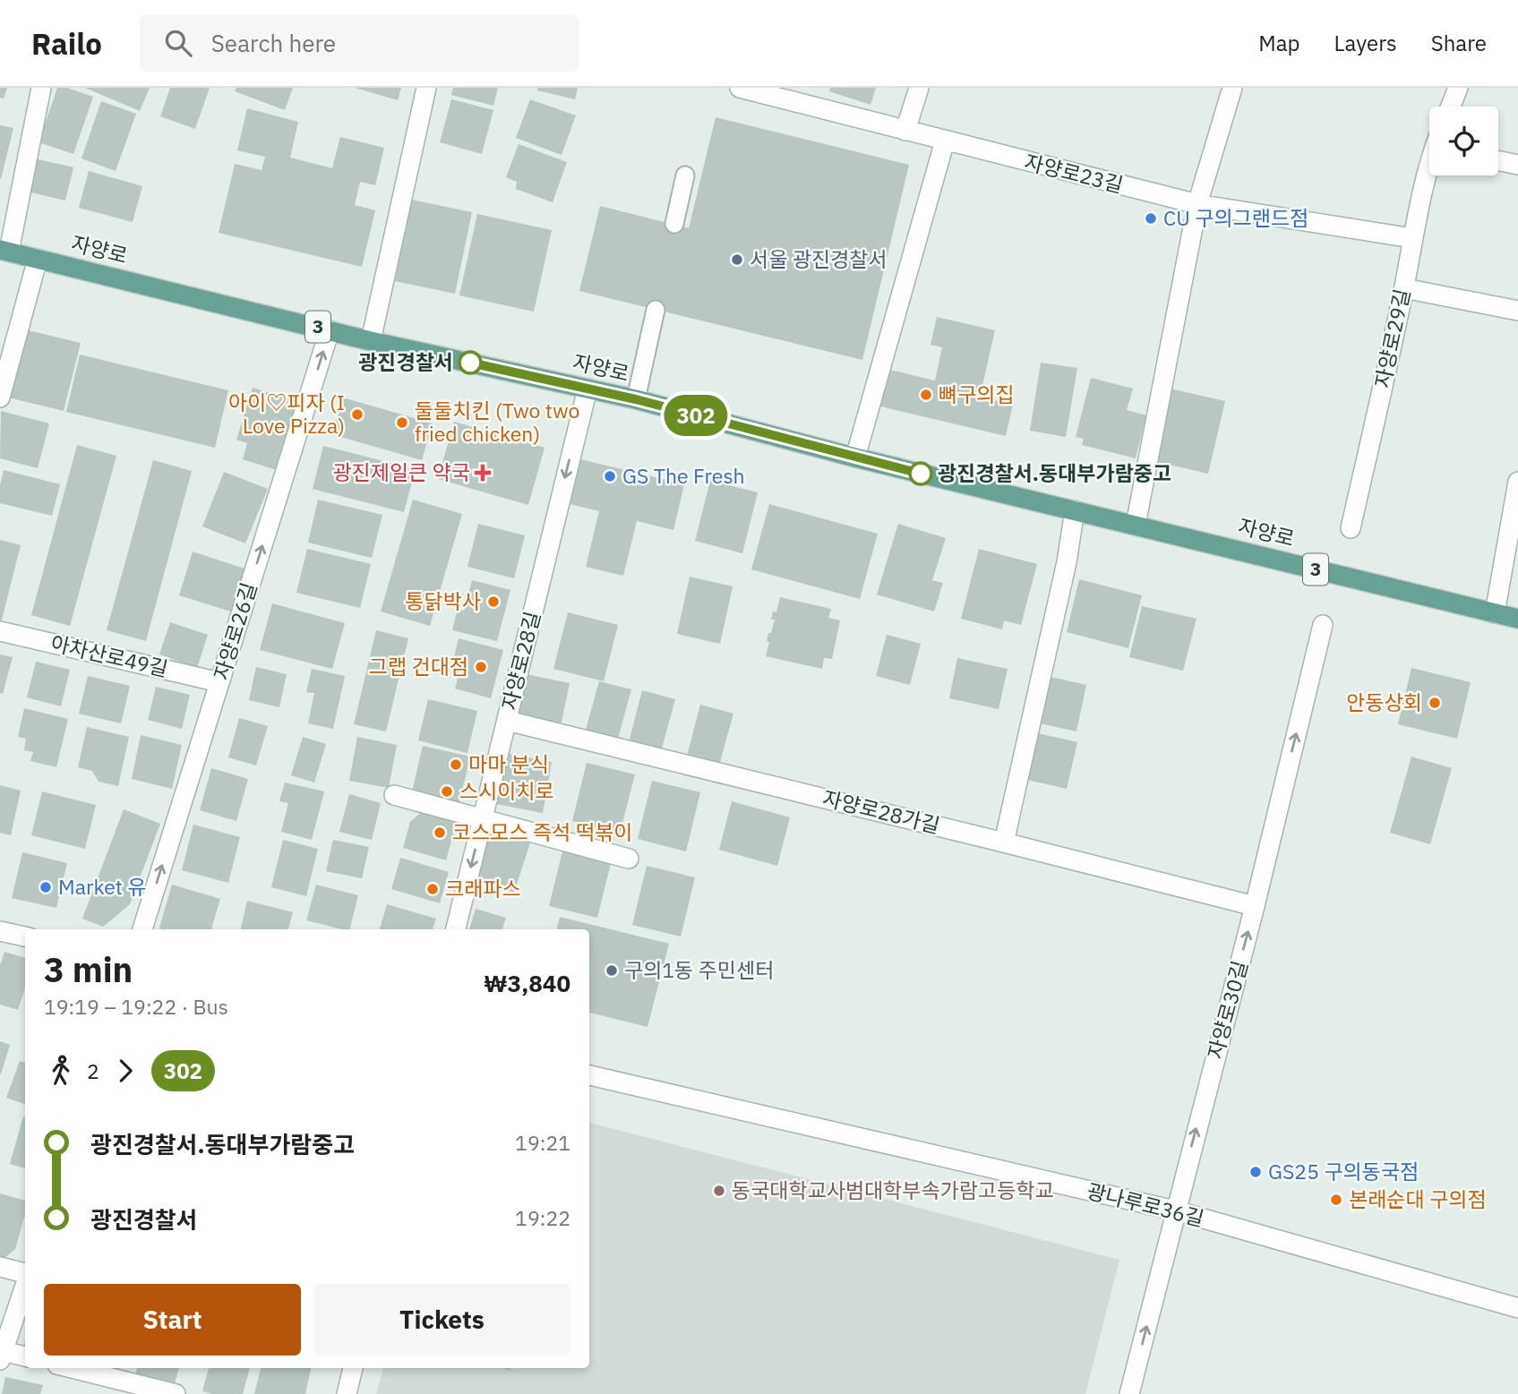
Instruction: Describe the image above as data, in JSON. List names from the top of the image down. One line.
{"streets":{"main road":["자양로","3"],"street":["자양로23길","자양로29길","자양로26길","아차산로49길","자양로28길","자양로28가길","자양로30길","광나루로36길"]},"crossings":[["자양로23길","자양로29길"],["자양로","자양로26길"],["자양로","자양로28길"],["자양로26길","아차산로49길"],["자양로28길","자양로28가길"],["자양로28가길","자양로30길"],["자양로30길","광나루로36길"]],"one_way":["자양로26길","자양로28길","자양로30길"],"places":{"other":["CU 구의그랜드점","서울 광진경찰서","광진경찰서","뼈구의집","아이♡피자 (I Love Pizza)","둘둘치킨 (Two two fried chicken)","광진경찰서.동대부가람중고","GS The Fresh","통닭박사","그랩 건대점","안동상회","마마 분식","스시이치로","코스모스 즉석 떡볶이","Market 유","크래파스","구의1동 주민센터","GS25 구의동국점","동국대학교사범대학부속가람고등학교","본래순대 구의점"],"health":["광진제일큰 약국"]},"lines":["bus line 302"],"page":{"header":"Railo","search":"Search here","nav":["Map","Layers","Share"],"on_map":"302","heading":["3 min","19:19 – 19:22 · Bus","₩3,840"],"legs":["2","302"],"list":[{"name":"광진경찰서.동대부가람중고","value":"19:21"},{"name":"광진경찰서","value":"19:22"}],"buttons":["Start","Tickets"]}}
